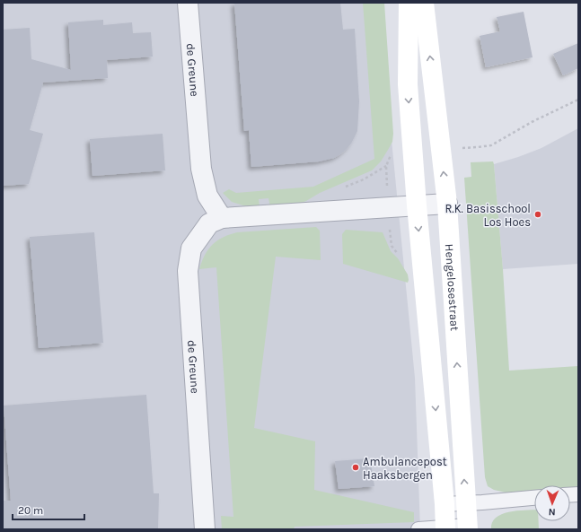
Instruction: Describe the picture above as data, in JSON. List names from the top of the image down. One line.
{"streets":{"main road":["Hengelosestraat"],"street":["de Greune"]},"crossings":[["de Greune","Hengelosestraat"]],"places":["R.K. Basisschool Los Hoes","Ambulancepost Haaksbergen"],"scale_bar":"20 m","north":"bottom"}
